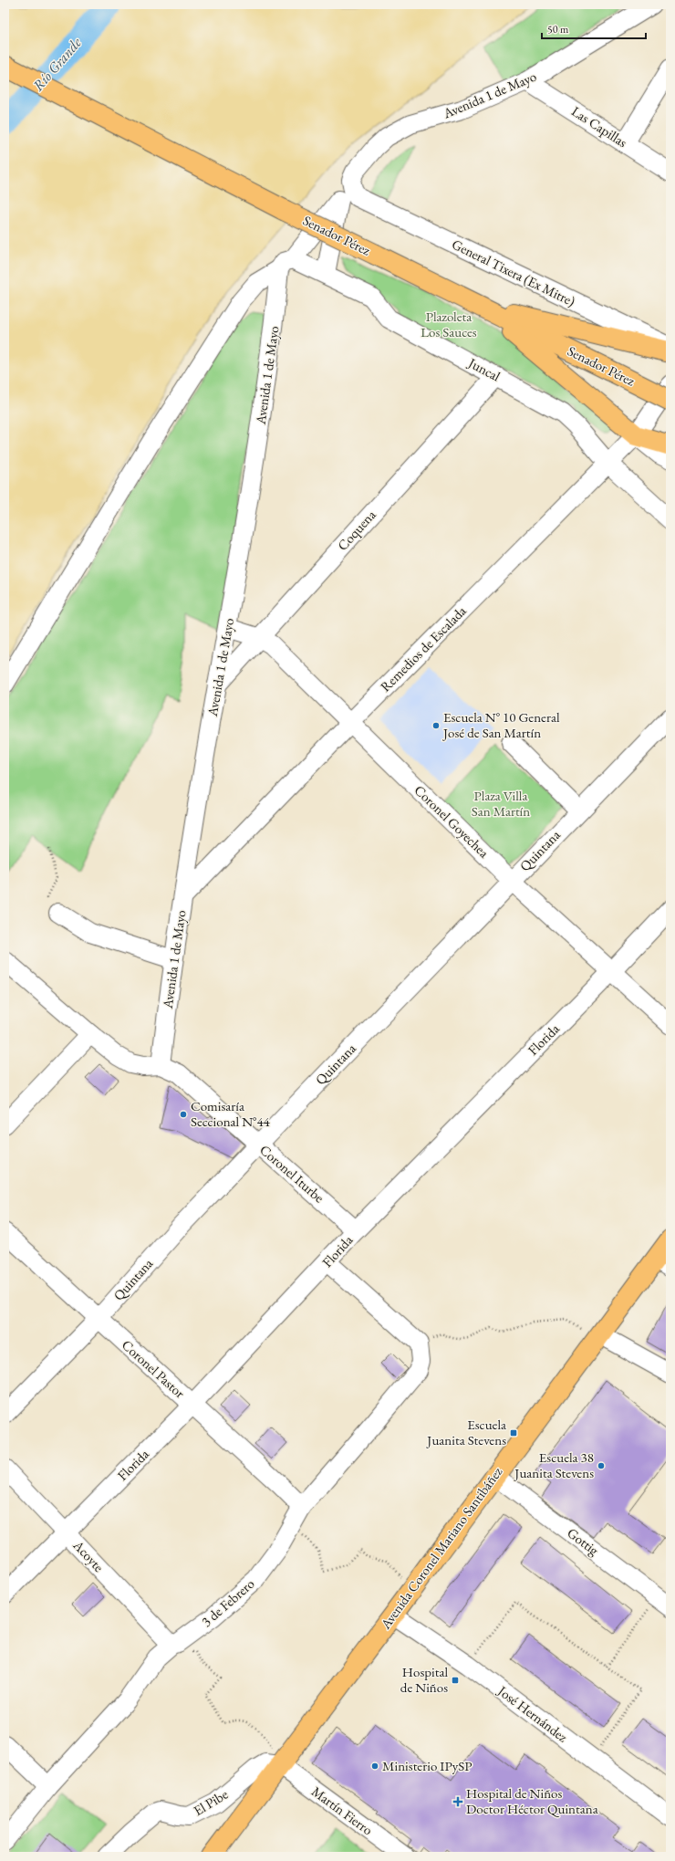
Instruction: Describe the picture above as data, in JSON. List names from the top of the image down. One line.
{"streets":{"main road":["Senador Pérez","Avenida Coronel Mariano Santibáñez"],"street":["Avenida 1 de Mayo","Las Capillas","General Tixera (Ex Mitre)","Juncal","Coquena","Remedios de Escalada","Coronel Goyechea","Quintana","Florida","Coronel Iturbe","Coronel Pastor","Gottig","Acoyte","3 de Febrero","José Hernández","El Pibe","Martín Fierro"]},"crossings":[["Avenida 1 de Mayo","Las Capillas"],["Avenida 1 de Mayo","General Tixera (Ex Mitre)"],["Avenida 1 de Mayo","Juncal"],["Avenida 1 de Mayo","Coquena"],["Avenida 1 de Mayo","Remedios de Escalada"],["Avenida 1 de Mayo","Coronel Goyechea"],["Avenida 1 de Mayo","Coronel Iturbe"],["Senador Pérez","Remedios de Escalada"],["Juncal","Coquena"],["Juncal","Remedios de Escalada"],["Coquena","Coronel Goyechea"],["Remedios de Escalada","Coronel Goyechea"],["Coronel Goyechea","Quintana"],["Coronel Goyechea","Florida"],["Quintana","Coronel Iturbe"],["Quintana","Coronel Pastor"],["Florida","Coronel Iturbe"],["Florida","Coronel Pastor"],["Florida","Acoyte"],["Florida","3 de Febrero"],["Coronel Pastor","3 de Febrero"],["Gottig","Avenida Coronel Mariano Santibáñez"],["Avenida Coronel Mariano Santibáñez","José Hernández"],["Avenida Coronel Mariano Santibáñez","El Pibe"],["Avenida Coronel Mariano Santibáñez","Martín Fierro"],["Acoyte","3 de Febrero"],["El Pibe","Martín Fierro"]],"water":["Río Grande"],"parks":["Plazoleta Los Sauces","Plaza Villa San Martín"],"places":{"other":["Escuela N° 10 General José de San Martín","Comisaría Seccional N°44","Escuela 38 Juanita Stevens","Ministerio IPySP"],"transit":["Escuela Juanita Stevens","Hospital de Niños"],"health":["Hospital de Niños Doctor Héctor Quintana"]},"scale_bar":"50 m"}
